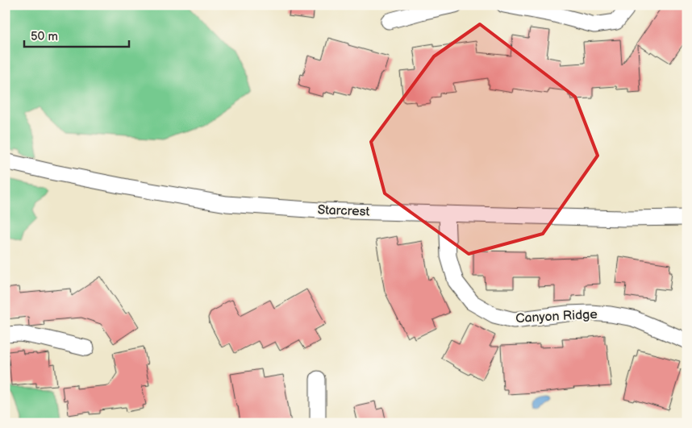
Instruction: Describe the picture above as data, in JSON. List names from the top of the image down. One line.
{"streets":{"street":["Starcrest","Canyon Ridge"]},"crossings":[["Starcrest","Canyon Ridge"]],"scale_bar":"50 m"}
